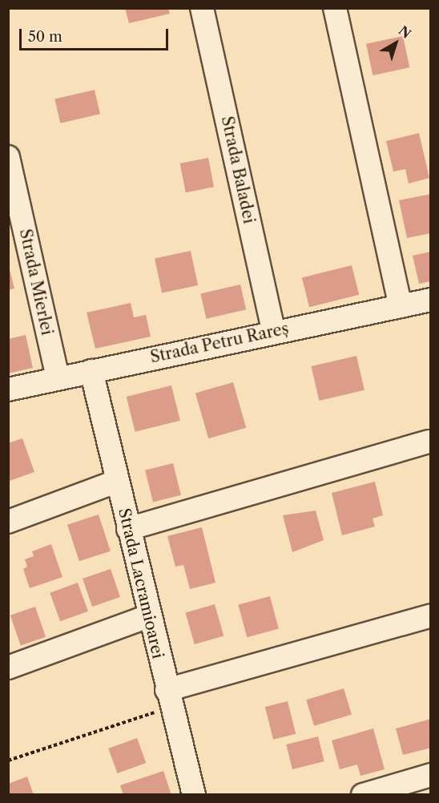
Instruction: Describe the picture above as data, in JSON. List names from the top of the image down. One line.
{"streets":{"street":["Strada Baladei","Strada Mierlei","Strada Petru Rareș","Strada Lacramioarei"]},"crossings":[["Strada Baladei","Strada Petru Rareș"],["Strada Mierlei","Strada Petru Rareș"],["Strada Petru Rareș","Strada Lacramioarei"]],"scale_bar":"50 m","north":"top right"}
